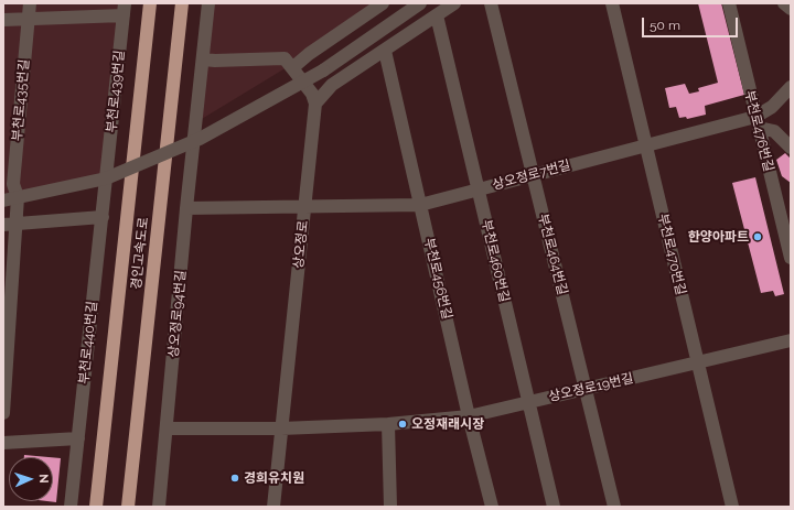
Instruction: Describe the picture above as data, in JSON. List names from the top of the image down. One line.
{"streets":{"highway":["경인고속도로"],"street":["부천로439번길","부천로435번길","부천로476번길","상오정로7번길","상오정로","부천로464번길","부천로470번길","부천로460번길","부천로456번길","상오정로94번길","부천로440번길","상오정로19번길"]},"crossings":[["부천로439번길","부천로440번길"],["부천로476번길","상오정로7번길"],["상오정로7번길","상오정로"],["상오정로7번길","부천로464번길"],["상오정로7번길","부천로470번길"],["상오정로7번길","부천로460번길"],["상오정로7번길","부천로456번길"],["상오정로7번길","상오정로94번길"],["상오정로","상오정로19번길"],["부천로464번길","상오정로19번길"],["부천로470번길","상오정로19번길"],["부천로460번길","상오정로19번길"],["부천로456번길","상오정로19번길"]],"places":["한양아파트","오정재래시장","경희유치원"],"scale_bar":"50 m","north":"right"}
